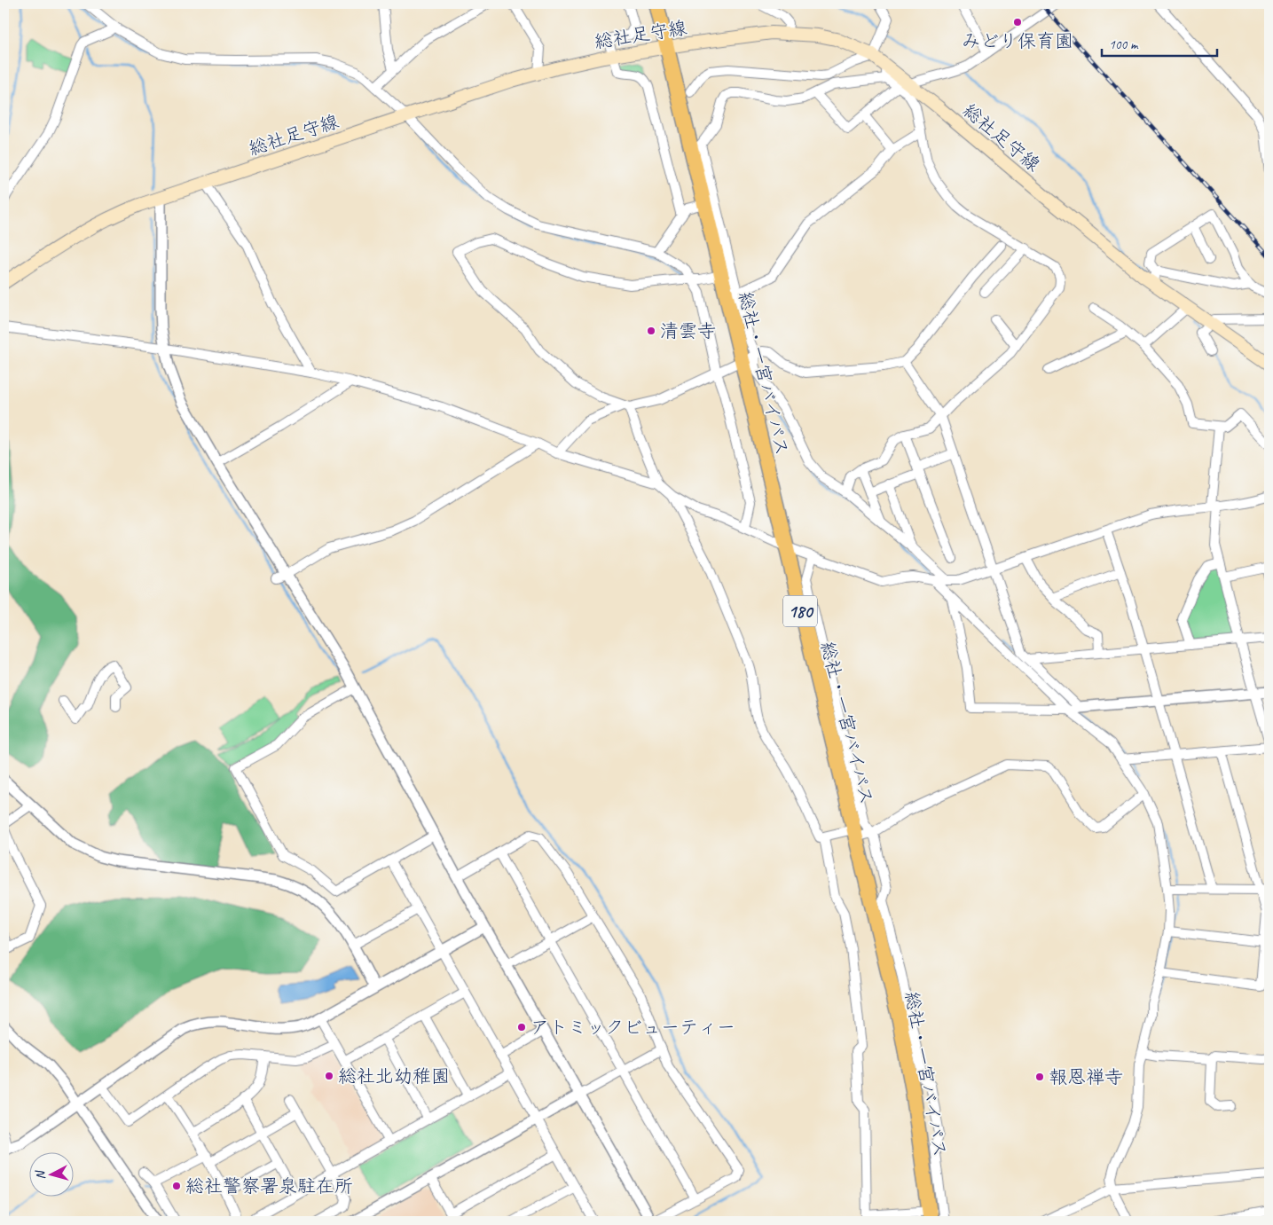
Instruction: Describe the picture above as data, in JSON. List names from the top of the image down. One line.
{"streets":{"highway":["総社・一宮バイパス","180"],"main road":["総社足守線"]},"crossings":[["総社足守線","総社・一宮バイパス"]],"places":["みどり保育園","清雲寺","アトミックビューティー","総社北幼稚園","報恩禅寺","総社警察署泉駐在所"],"scale_bar":"100 m","north":"left"}
